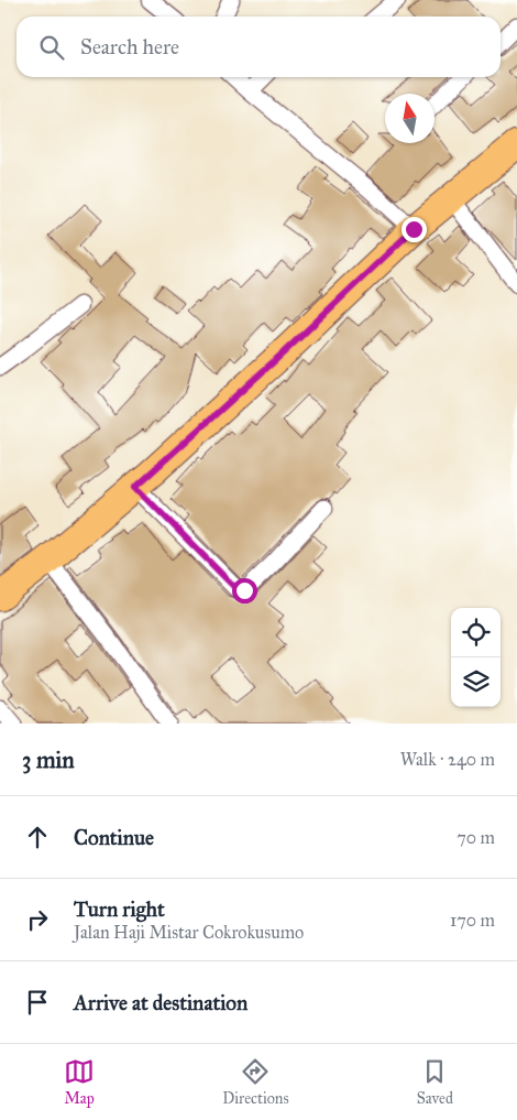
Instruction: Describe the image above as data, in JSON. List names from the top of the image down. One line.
{"north":"top","page":{"search":"Search here","heading":["3 min","Walk · 240 m"],"list":[["Continue","70 m"],["Turn right","Jalan Haji Mistar Cokrokusumo","170 m"],"Arrive at destination"],"nav":["Map","Directions","Saved"]}}
